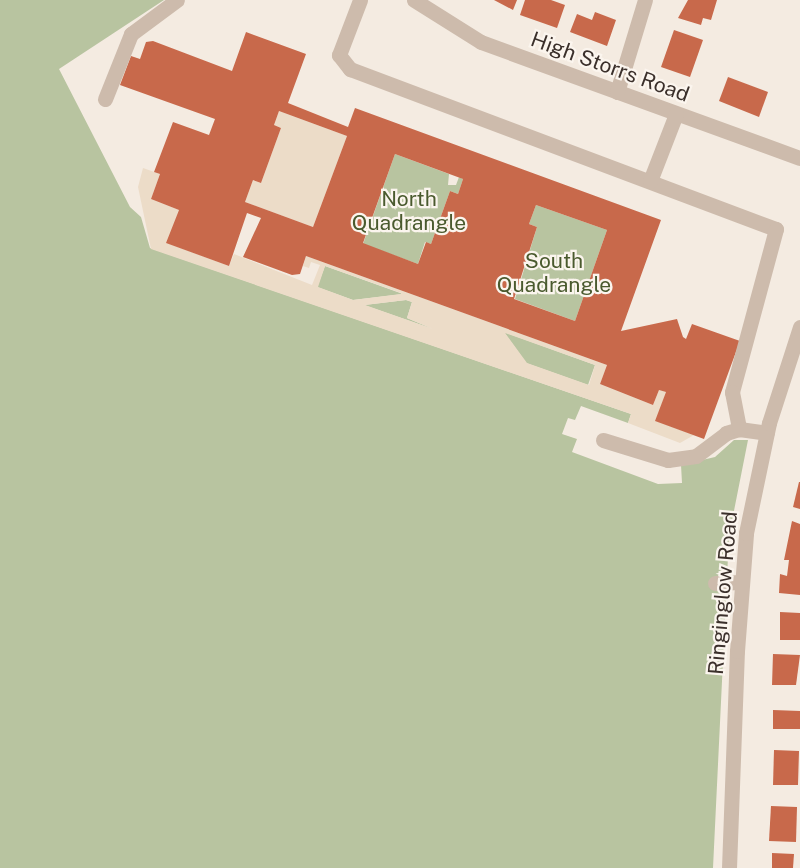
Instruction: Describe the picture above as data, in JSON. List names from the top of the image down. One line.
{"streets":{"street":["High Storrs Road","Ringinglow Road"]},"parks":["North Quadrangle","South Quadrangle"]}
